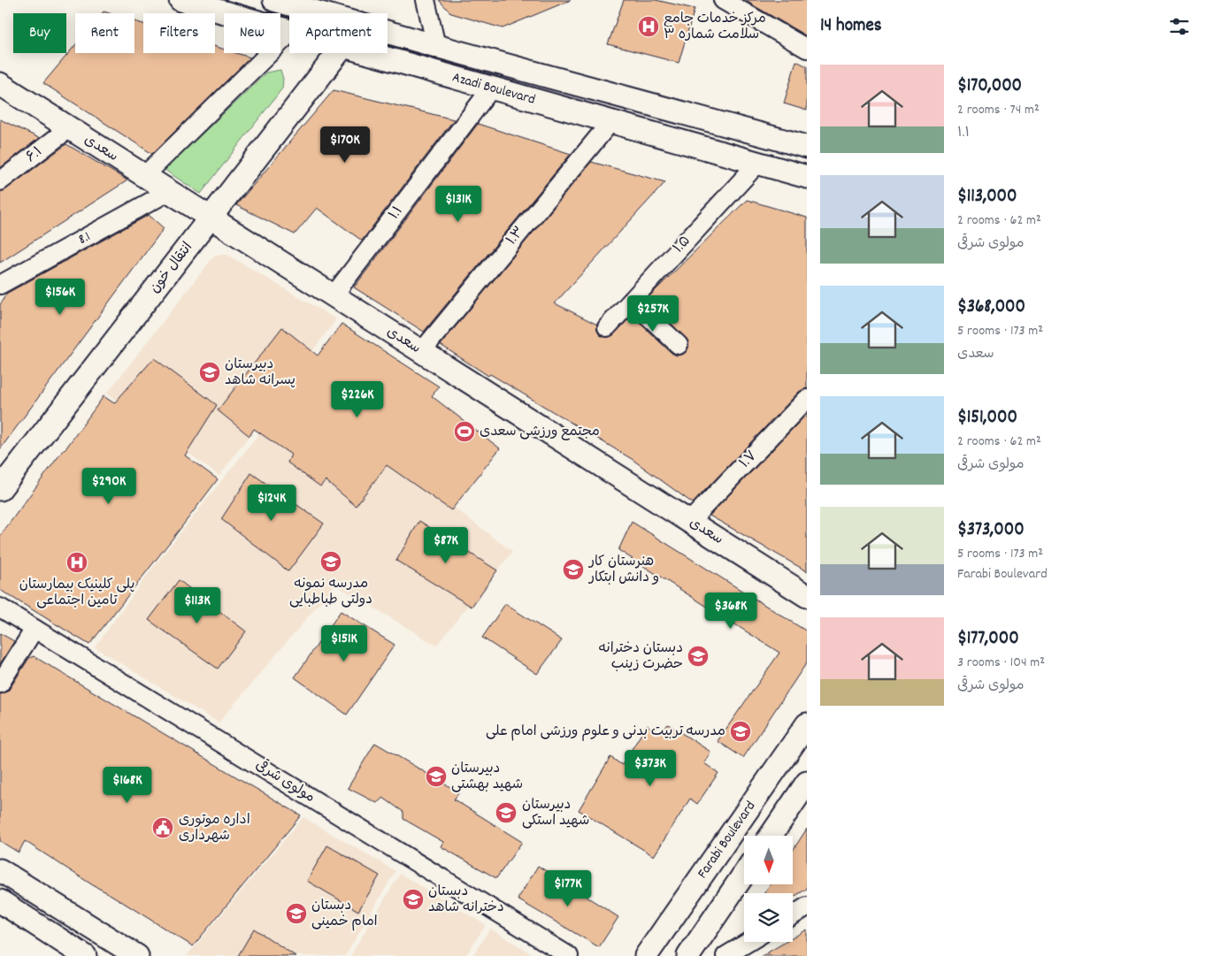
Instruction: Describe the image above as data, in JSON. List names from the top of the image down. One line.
{"streets":{"main road":["Azadi Boulevard","سعدی","انتقال خون","Farabi Boulevard"],"street":["۶.۱","۱.۱","۱.۳","8.1","۱.۵","۱.۷","مولوی شرقی"]},"crossings":[["Azadi Boulevard","۱.۱"],["Azadi Boulevard","۱.۳"],["Azadi Boulevard","۱.۵"],["سعدی","۶.۱"],["سعدی","۱.۱"],["سعدی","۱.۳"],["سعدی","8.1"],["سعدی","انتقال خون"],["سعدی","۱.۷"]],"places":{"hospital":["مرکز خدمات جامع سلامت شماره ۳","پلی کلینیک بیمارستان تامین اجتماعی"],"school or university":["دبیرستان پسرانه شاهد","مدرسه نمونه دولتی طباطبایی","هنرستان کار و دانش ابتکار","دبستان دخترانه حضرت زینب","مدرسه تربیت بدنی و علوم ورزشی امام علی","دبیرستان شهید بهشتی","دبیرستان شهید استکی","دبستان دخترانه شاهد","دبستان امام خمینی"],"sports":["مجتمع ورزشی سعدی"],"public building":["اداره موتوری شهرداری"]},"north":"bottom","page":{"heading":"14 homes","chip":["Buy","Rent","Filters","New","Apartment"],"list":[{"name":"$170,000","note":"2 rooms · 74 m² · ۱.۱"},{"name":"$113,000","note":"2 rooms · 62 m² · مولوی شرقی"},{"name":"$368,000","note":"5 rooms · 173 m² · سعدی"},{"name":"$151,000","note":"2 rooms · 62 m² · مولوی شرقی"},{"name":"$373,000","note":"5 rooms · 173 m² · Farabi Boulevard"},{"name":"$177,000","note":"3 rooms · 104 m² · مولوی شرقی"}],"price":["$170K","$131K","$156K","$257K","$226K","$290K","$124K","$87K","$113K","$368K","$151K","$373K","$168K","$177K"]}}
